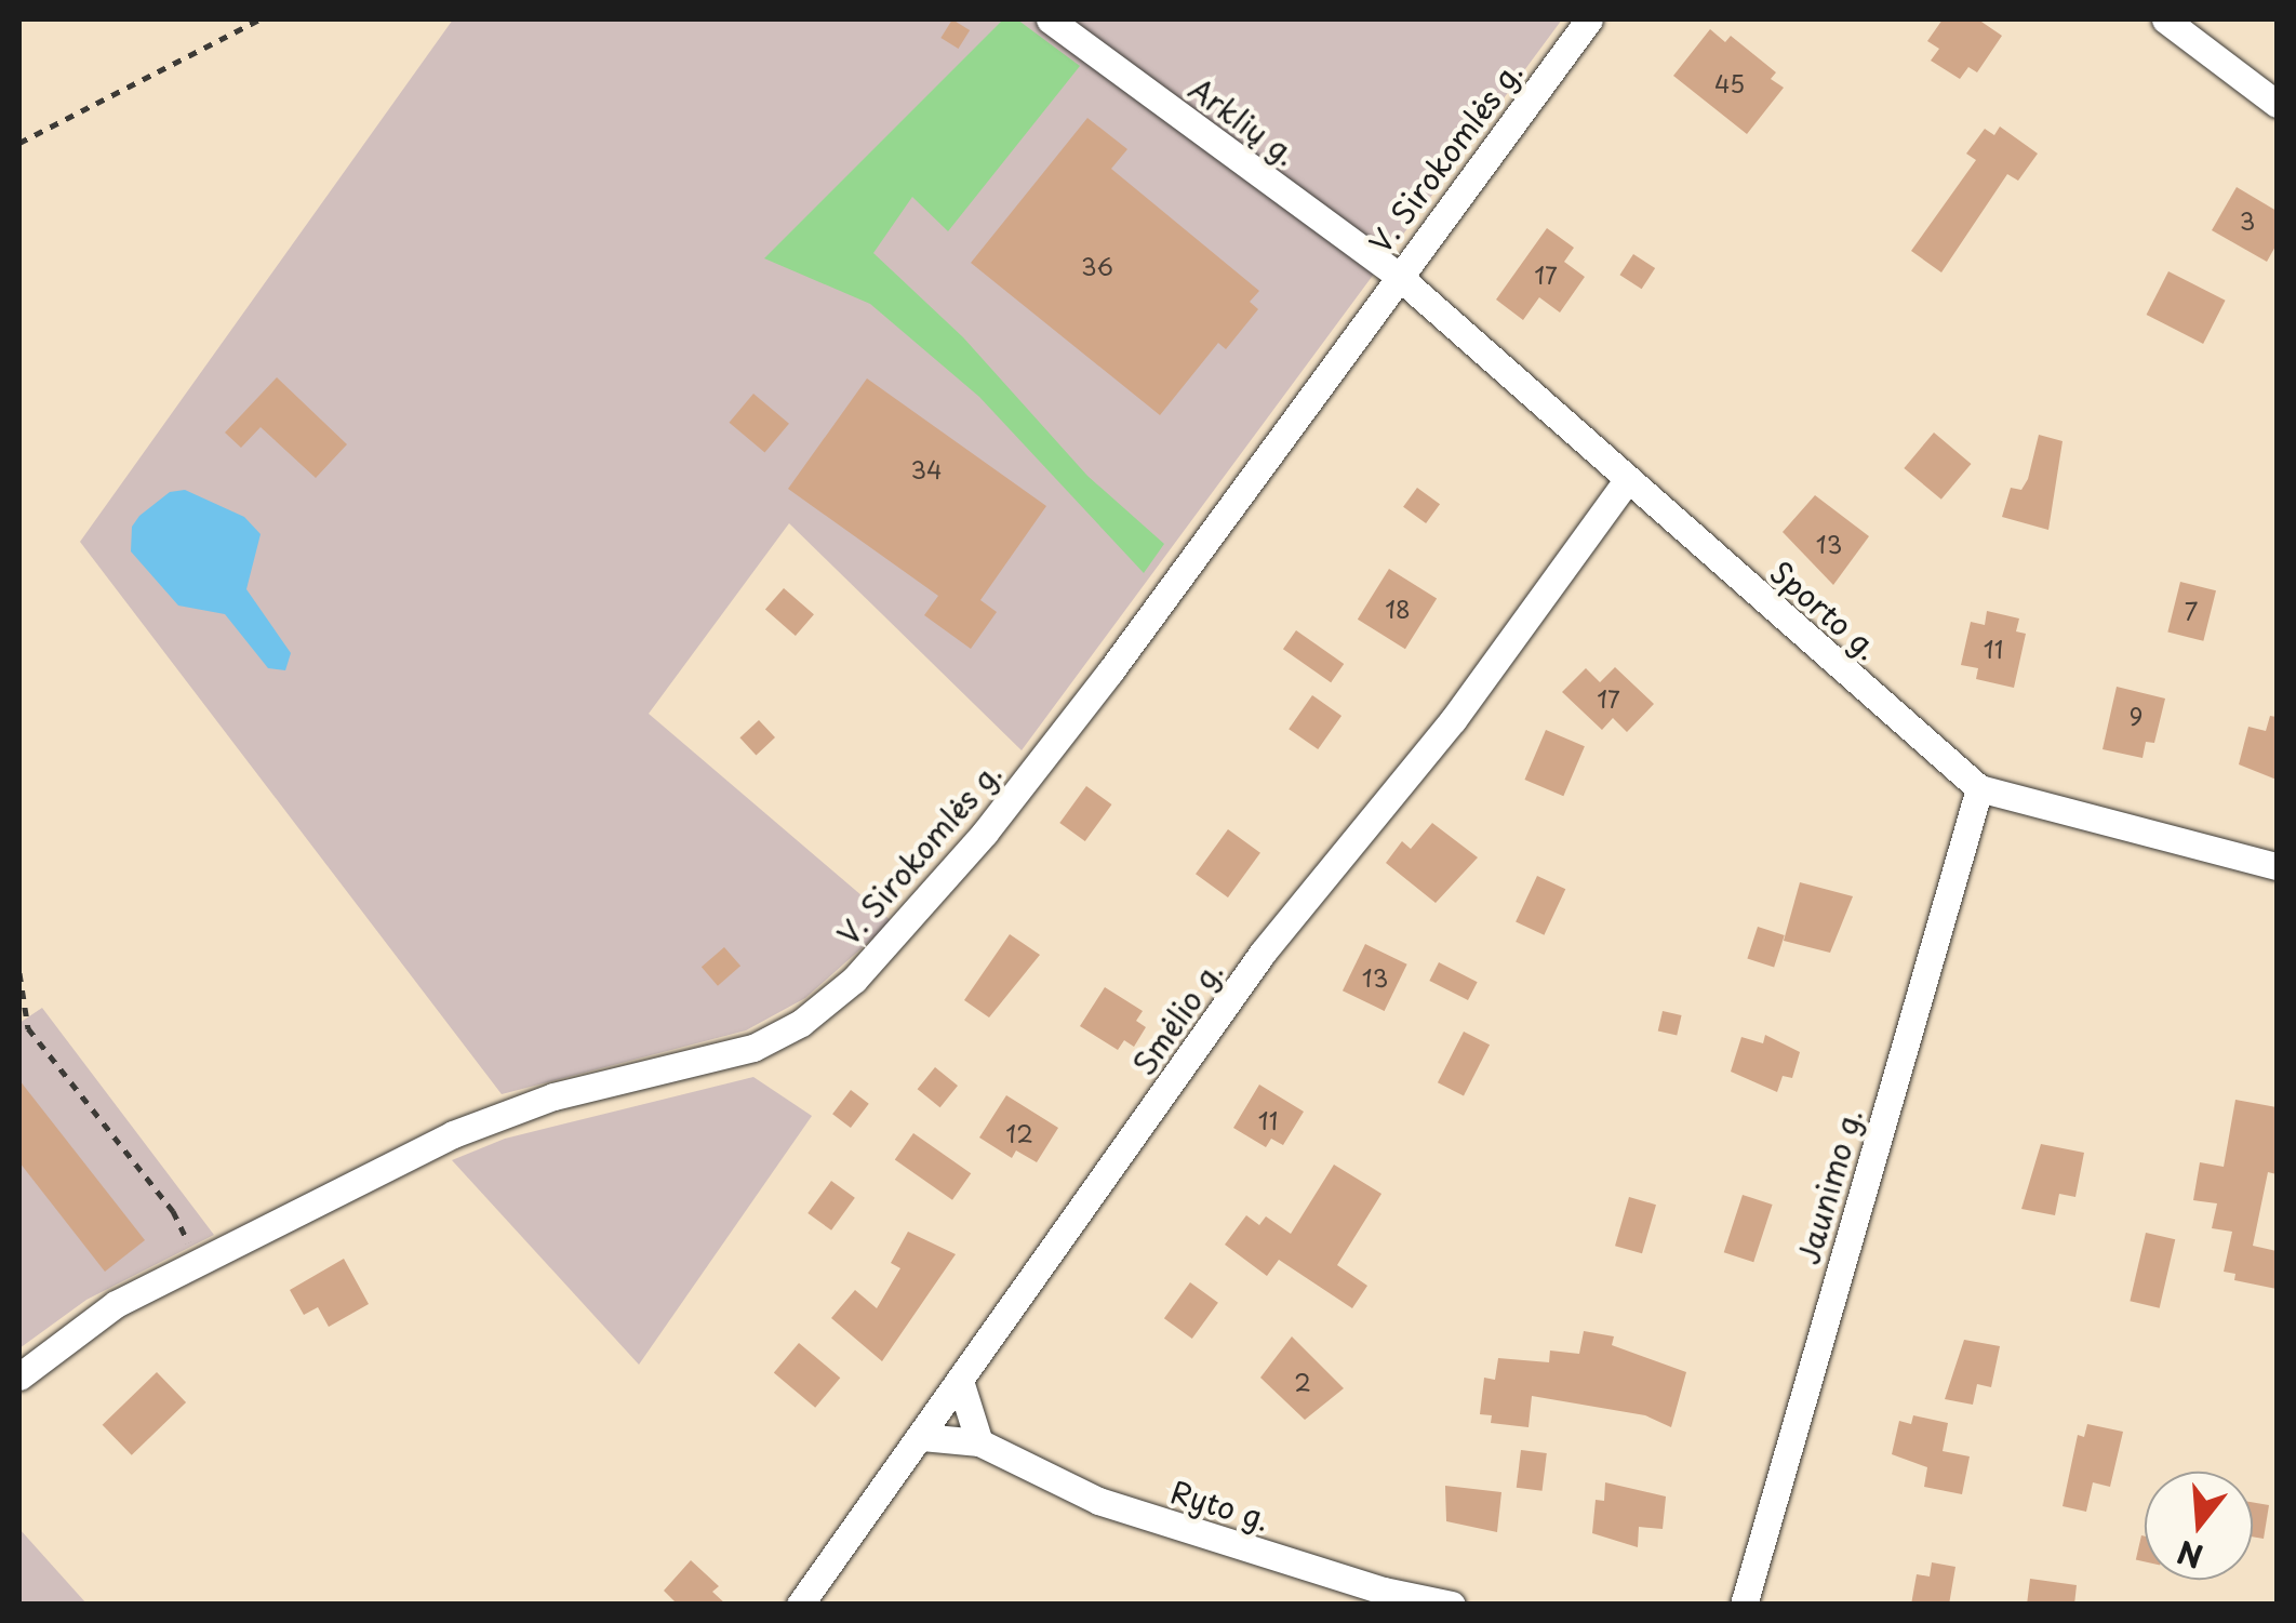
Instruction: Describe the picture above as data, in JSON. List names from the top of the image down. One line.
{"streets":{"street":["Arklių g.","V. Sirokomlės g.","Sporto g.","Smėlio g.","Jaunimo g.","Ryto g."]},"crossings":[["Arklių g.","V. Sirokomlės g."],["Arklių g.","Sporto g."],["V. Sirokomlės g.","Sporto g."],["Sporto g.","Smėlio g."],["Sporto g.","Jaunimo g."],["Smėlio g.","Ryto g."]],"house_numbers":["45","3","36","17","34","13","18","7","11","17","9","13","11","12","2"],"north":"bottom"}
